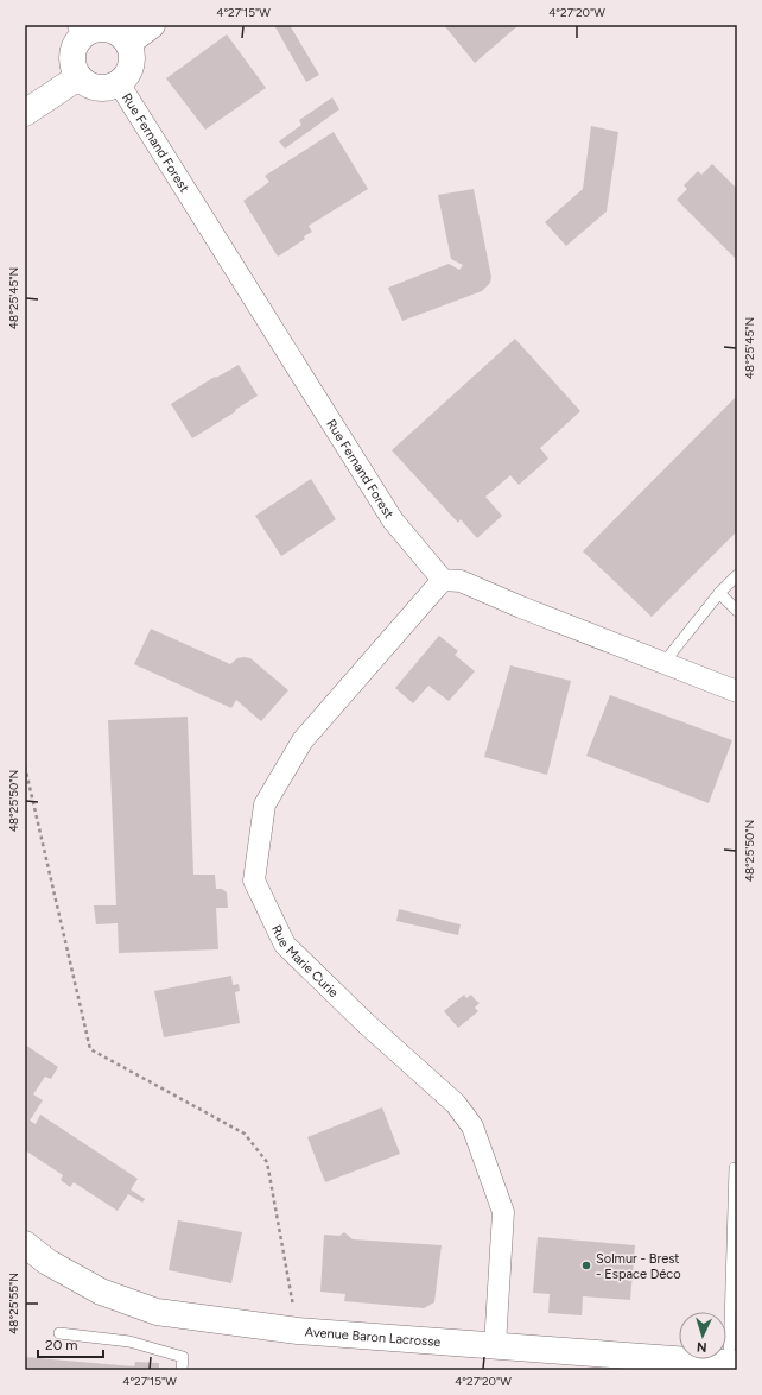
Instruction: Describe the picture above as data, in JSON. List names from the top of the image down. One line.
{"streets":{"street":["Rue Fernand Forest","Rue Marie Curie","Avenue Baron Lacrosse"]},"crossings":[["Rue Fernand Forest","Rue Marie Curie"],["Rue Marie Curie","Avenue Baron Lacrosse"]],"places":["Solmur - Brest - Espace Déco"],"scale_bar":"20 m","north":"bottom","coordinates":["4°27'15\"W","4°27'20\"W","48°25'45\"N","48°25'50\"N","48°25'55\"N"]}
